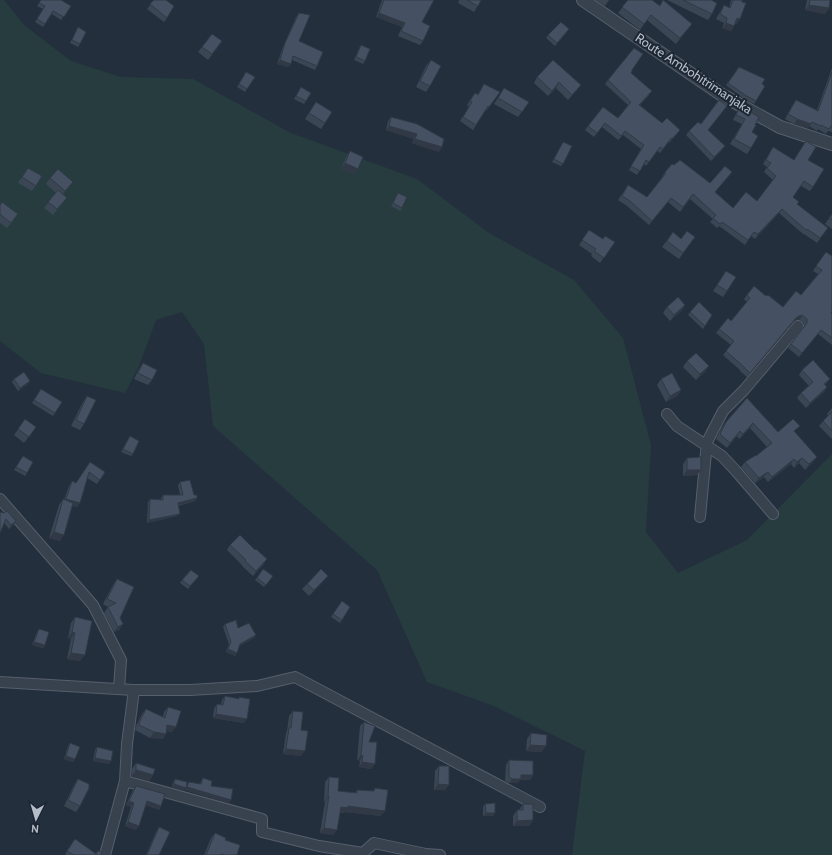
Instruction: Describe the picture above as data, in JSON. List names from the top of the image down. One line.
{"streets":{"street":["Route Ambohitrimanjaka"]},"north":"bottom"}
